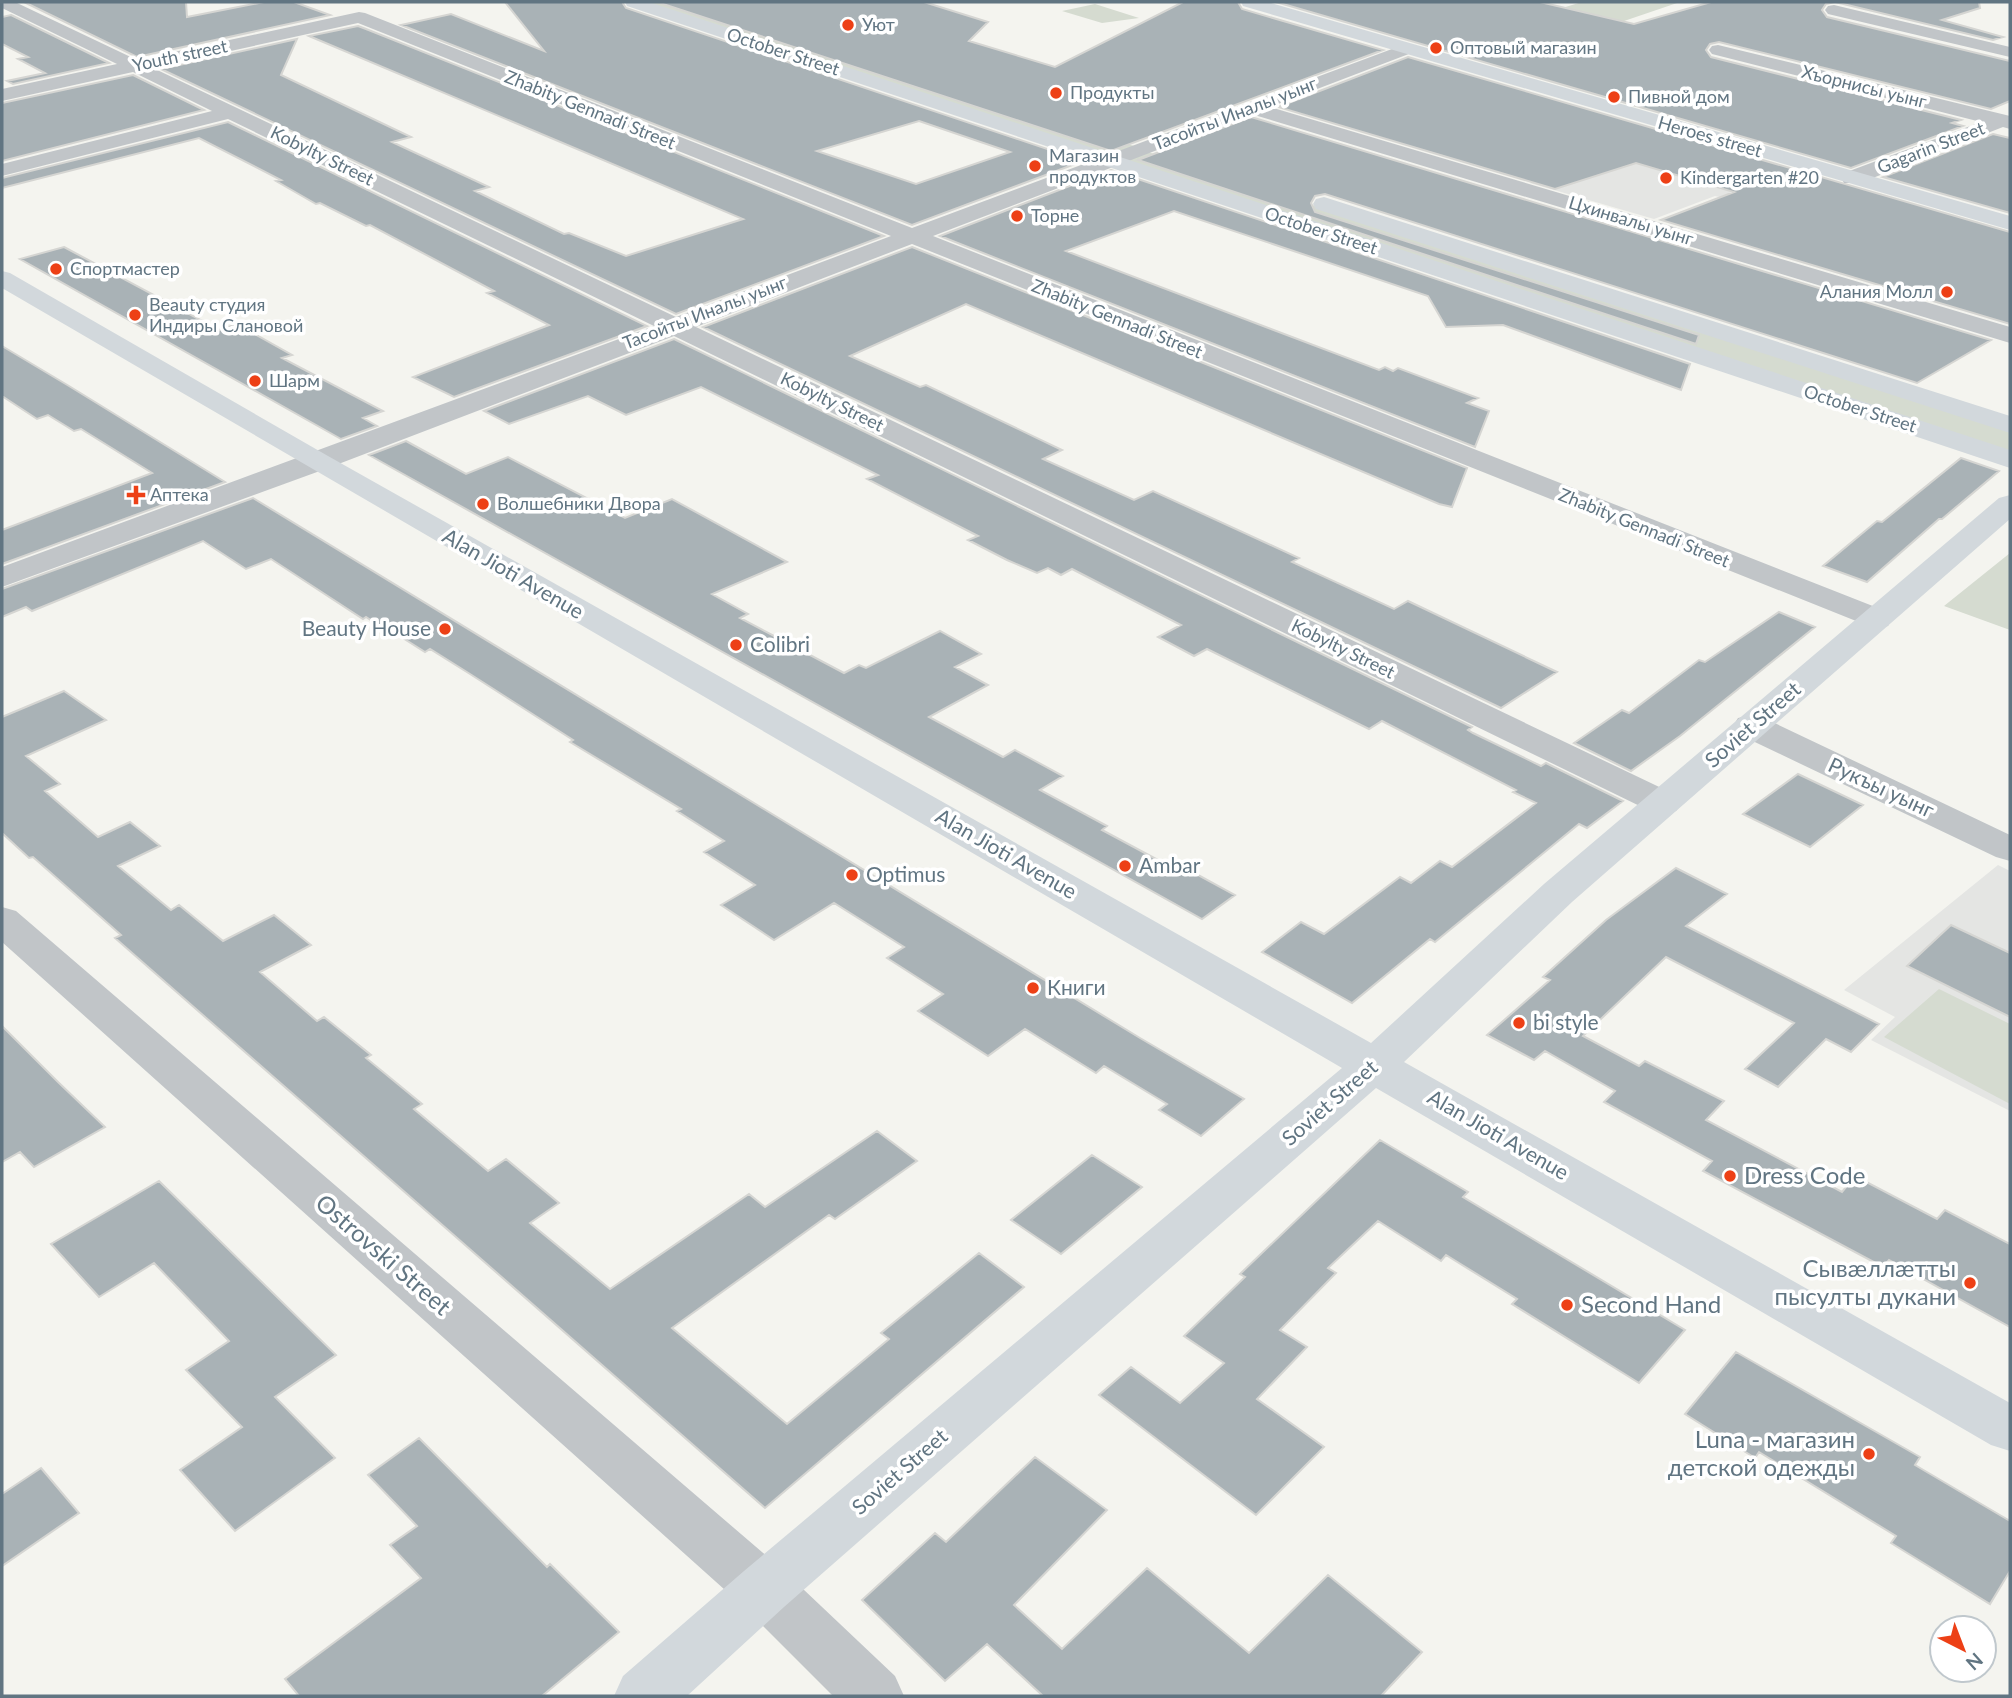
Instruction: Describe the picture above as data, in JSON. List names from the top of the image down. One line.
{"streets":{"street":["October Street","Youth street","Хъорнисы уынг","Zhabity Gennadi Street","Тасойты Иналы уынг","Heroes street","Gagarin Street","Kobylty Street","Цхинвалы уынг","Alan Jioti Avenue","Soviet Street","Рукъы уынг","Ostrovski Street"]},"crossings":[["October Street","Тасойты Иналы уынг"],["Youth street","Zhabity Gennadi Street"],["Youth street","Kobylty Street"],["Хъорнисы уынг","Gagarin Street"],["Zhabity Gennadi Street","Тасойты Иналы уынг"],["Zhabity Gennadi Street","Soviet Street"],["Тасойты Иналы уынг","Heroes street"],["Тасойты Иналы уынг","Kobylty Street"],["Тасойты Иналы уынг","Цхинвалы уынг"],["Тасойты Иналы уынг","Alan Jioti Avenue"],["Heroes street","Gagarin Street"],["Kobylty Street","Soviet Street"],["Alan Jioti Avenue","Soviet Street"],["Soviet Street","Рукъы уынг"],["Soviet Street","Ostrovski Street"]],"places":{"other":["Уют","Оптовый магазин","Продукты","Пивной дом","Магазин продуктов","Kindergarten #20","Торне","Спортмастер","Алания Молл","Beauty студия Индиры Слановой","Шарм","Волшебники Двора","Beauty House","Colibri","Ambar","Optimus","Книги","bi style","Dress Code","Сывæллæтты пысулты дукани","Second Hand","Luna - магазин детской одежды"],"health":["Аптека"]},"north":"bottom right"}
